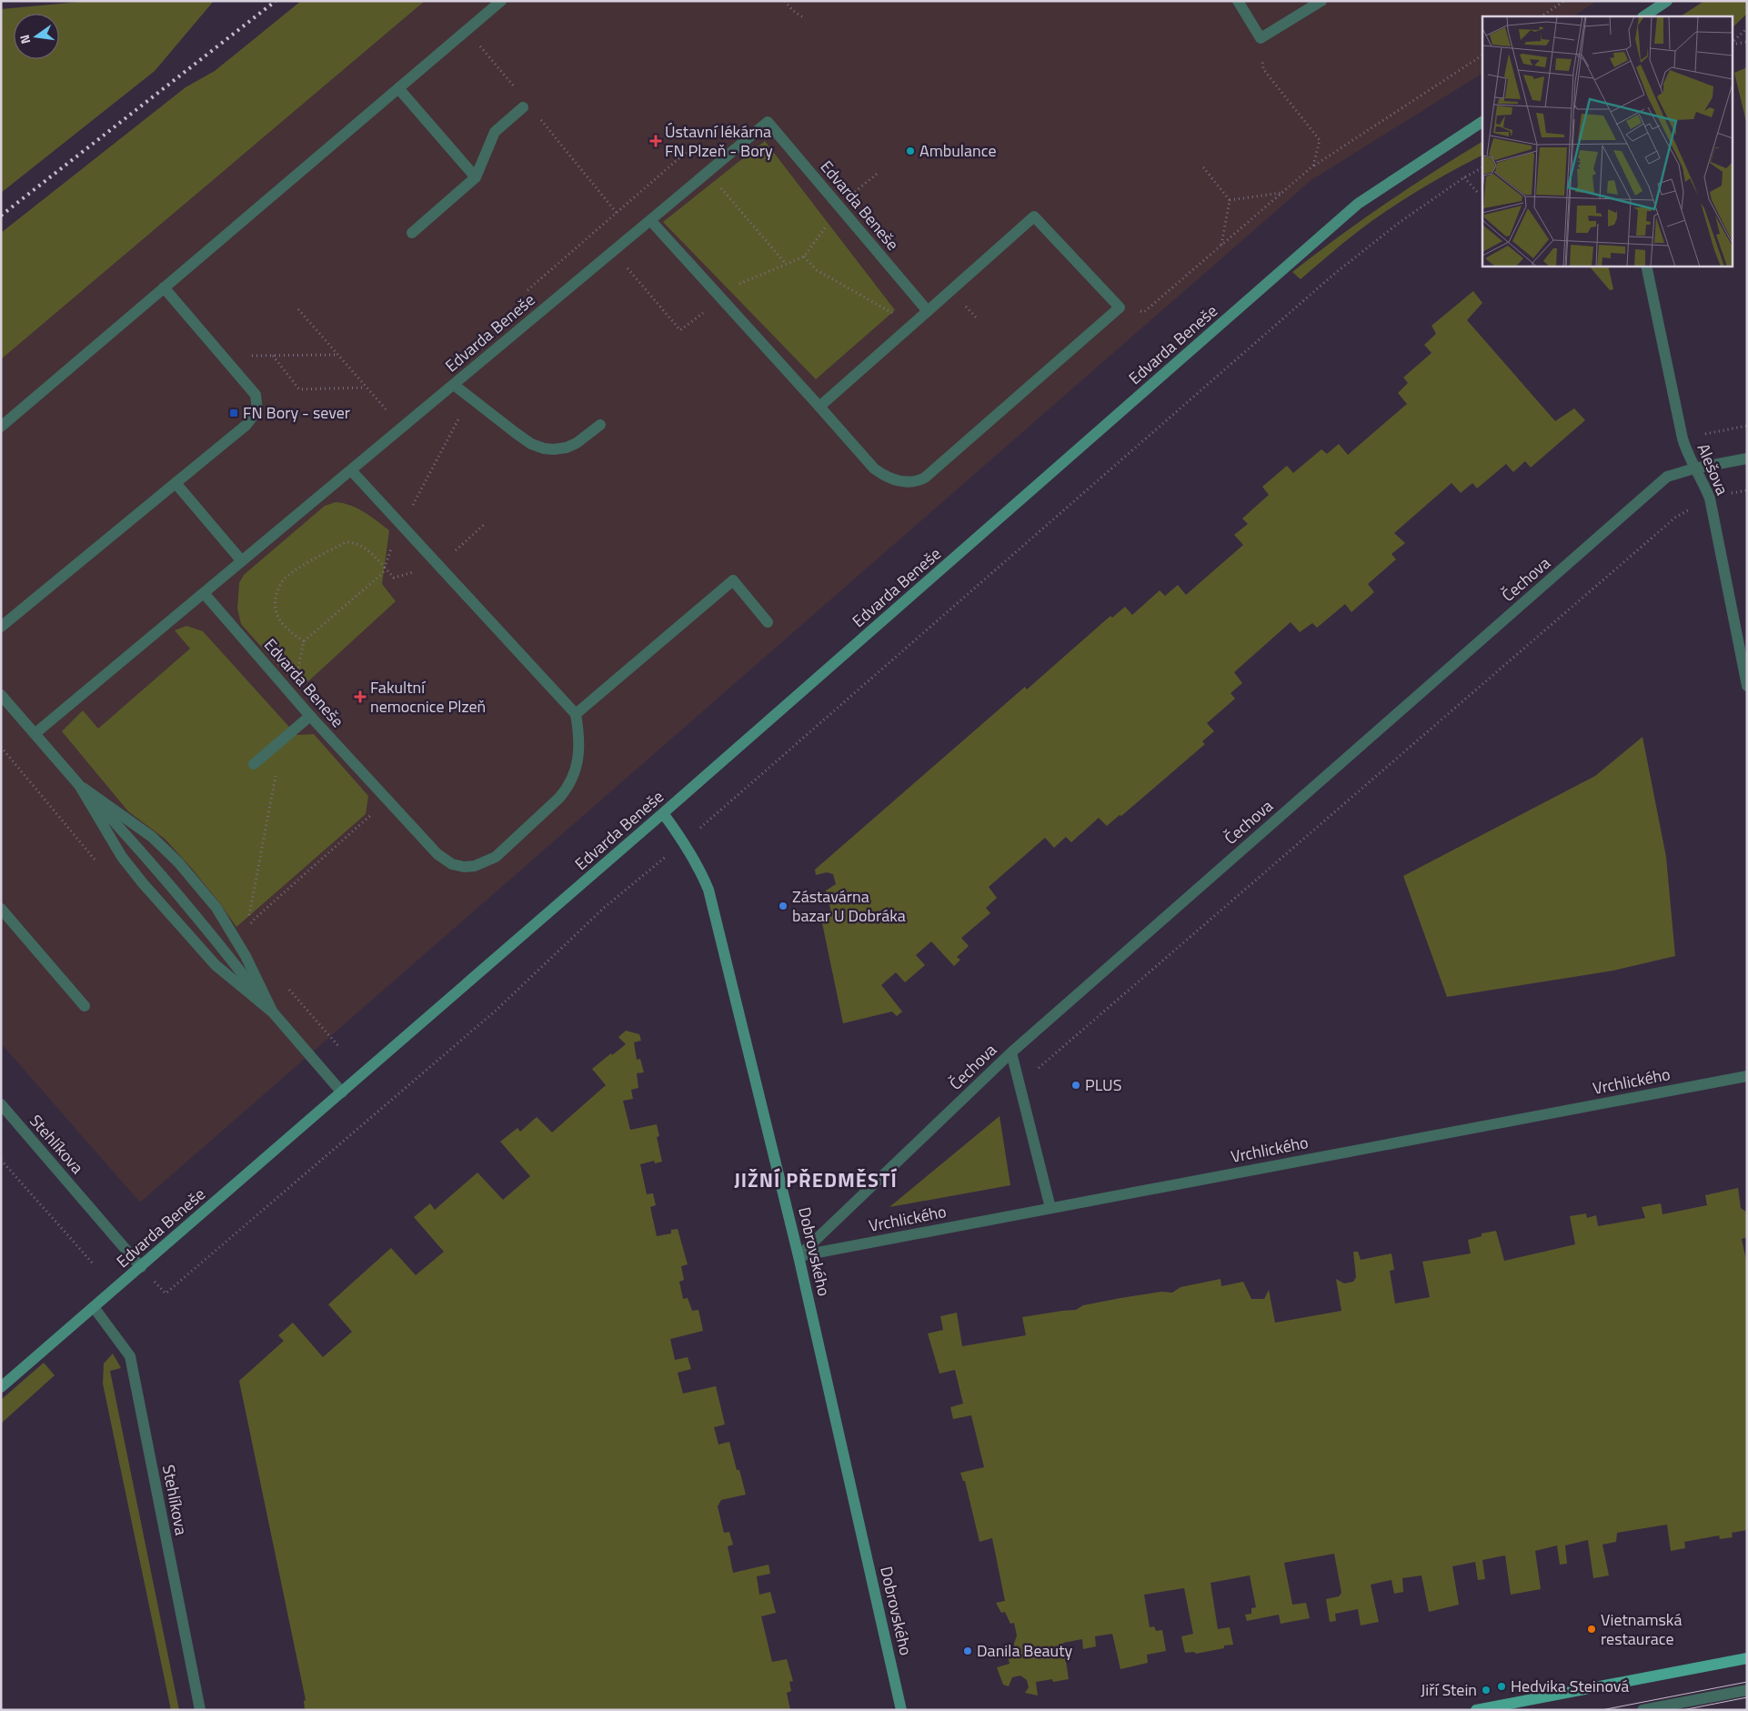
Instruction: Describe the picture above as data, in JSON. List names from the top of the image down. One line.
{"streets":{"street":["Edvarda Beneše","Alešova","Čechova","Vrchlického","Stehlíkova","Dobrovského"]},"crossings":[["Edvarda Beneše","Stehlíkova"],["Edvarda Beneše","Dobrovského"],["Alešova","Čechova"],["Čechova","Vrchlického"],["Čechova","Dobrovského"],["Vrchlického","Dobrovského"]],"districts":["JIŽNÍ PŘEDMĚSTÍ"],"places":{"health":["Ústavní lékárna FN Plzeň - Bory","Fakultní nemocnice Plzeň"],"other":["Ambulance","Zástavárna bazar U Dobráka","PLUS","Vietnamská restaurace","Danila Beauty","Hedvika Steinová","Jiří Stein"],"transit":["FN Bory - sever"]},"north":"left"}
